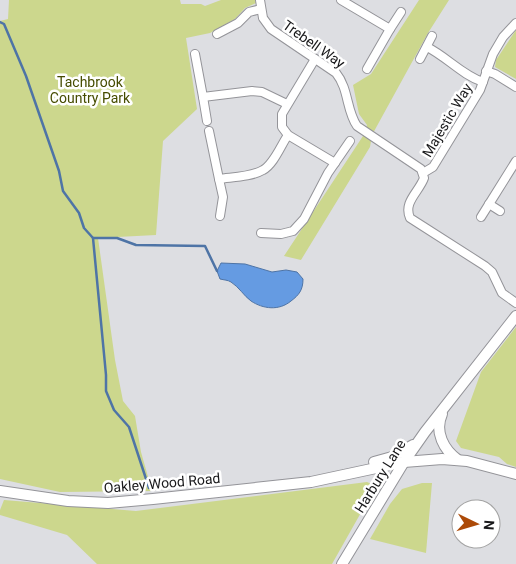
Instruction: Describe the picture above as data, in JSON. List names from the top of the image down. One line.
{"streets":{"main road":["Harbury Lane","Oakley Wood Road"],"street":["Trebell Way","Majestic Way"]},"crossings":[["Trebell Way","Majestic Way"],["Harbury Lane","Oakley Wood Road"]],"parks":["Tachbrook Country Park"],"north":"right"}
